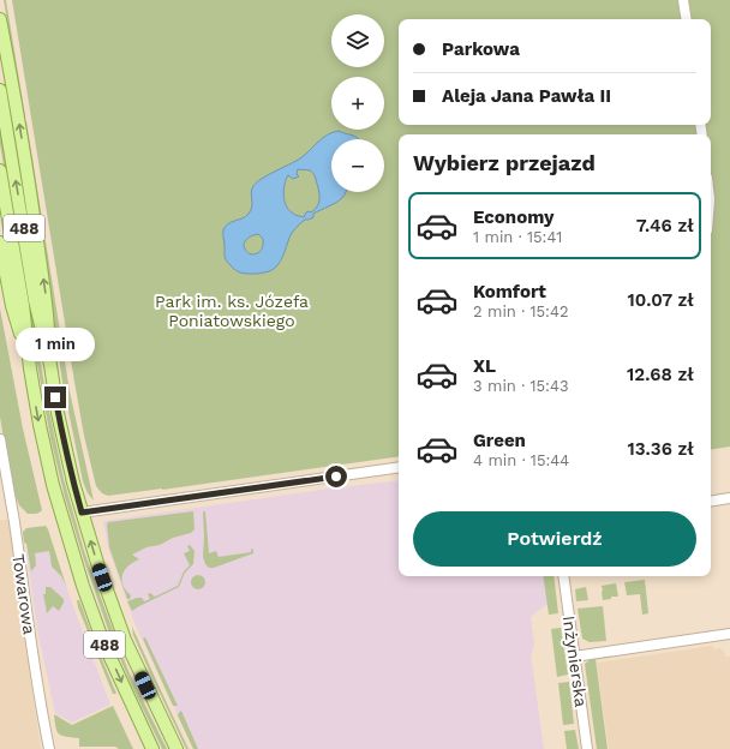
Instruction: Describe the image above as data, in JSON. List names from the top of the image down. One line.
{"streets":{"main road":["488"],"street":["Towarowa","Inżynierska"]},"parks":["Park im. ks. Józefa Poniatowskiego"],"page":{"map_buttons":["+","−"],"banner":["Parkowa","Aleja Jana Pawła II"],"heading":"Wybierz przejazd","list":[{"name":"Economy","note":"1 min · 15:41","value":"7.46 zł"},{"name":"Komfort","note":"2 min · 15:42","value":"10.07 zł"},{"name":"XL","note":"3 min · 15:43","value":"12.68 zł"},{"name":"Green","note":"4 min · 15:44","value":"13.36 zł"}],"bubble":"1 min","buttons":"Potwierdź"}}
